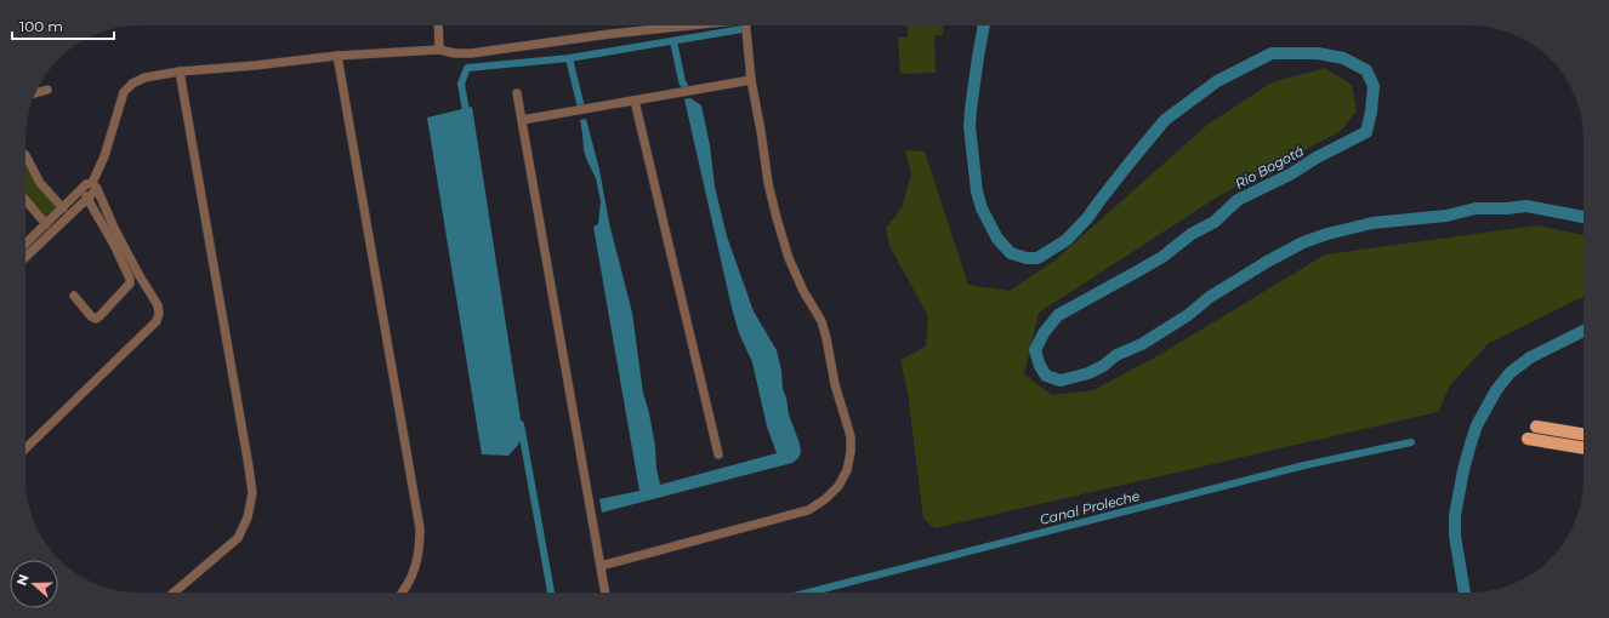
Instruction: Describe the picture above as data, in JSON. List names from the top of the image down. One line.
{"water":["Río Bogotá","Canal Proleche"],"scale_bar":"100 m","north":"left"}
